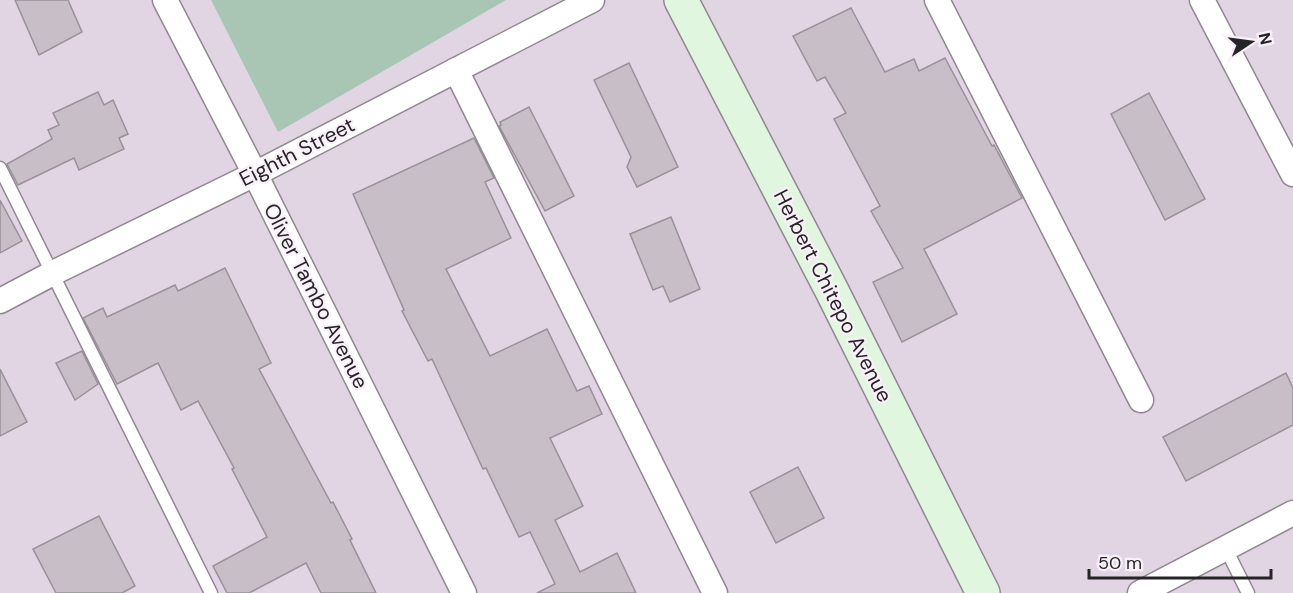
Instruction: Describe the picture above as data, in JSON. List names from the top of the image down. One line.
{"streets":{"main road":["Herbert Chitepo Avenue"],"street":["Eighth Street","Oliver Tambo Avenue"]},"crossings":[["Eighth Street","Oliver Tambo Avenue"]],"scale_bar":"50 m","north":"right"}
